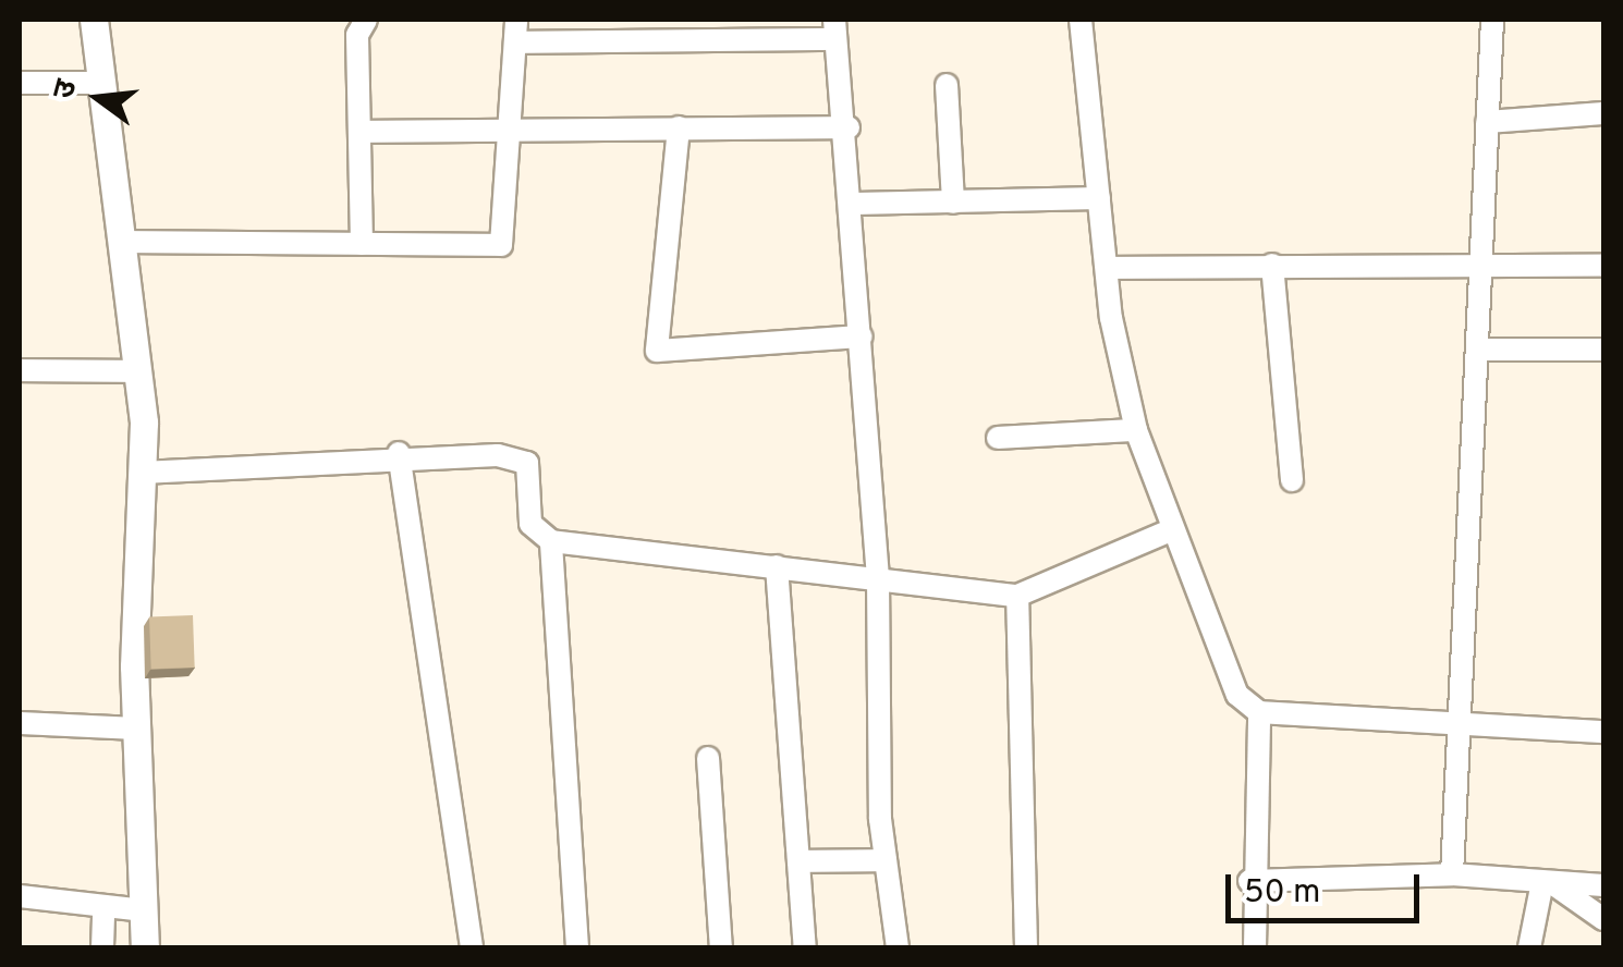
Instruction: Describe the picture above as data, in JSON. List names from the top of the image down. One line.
{"scale_bar":"50 m","north":"left"}
